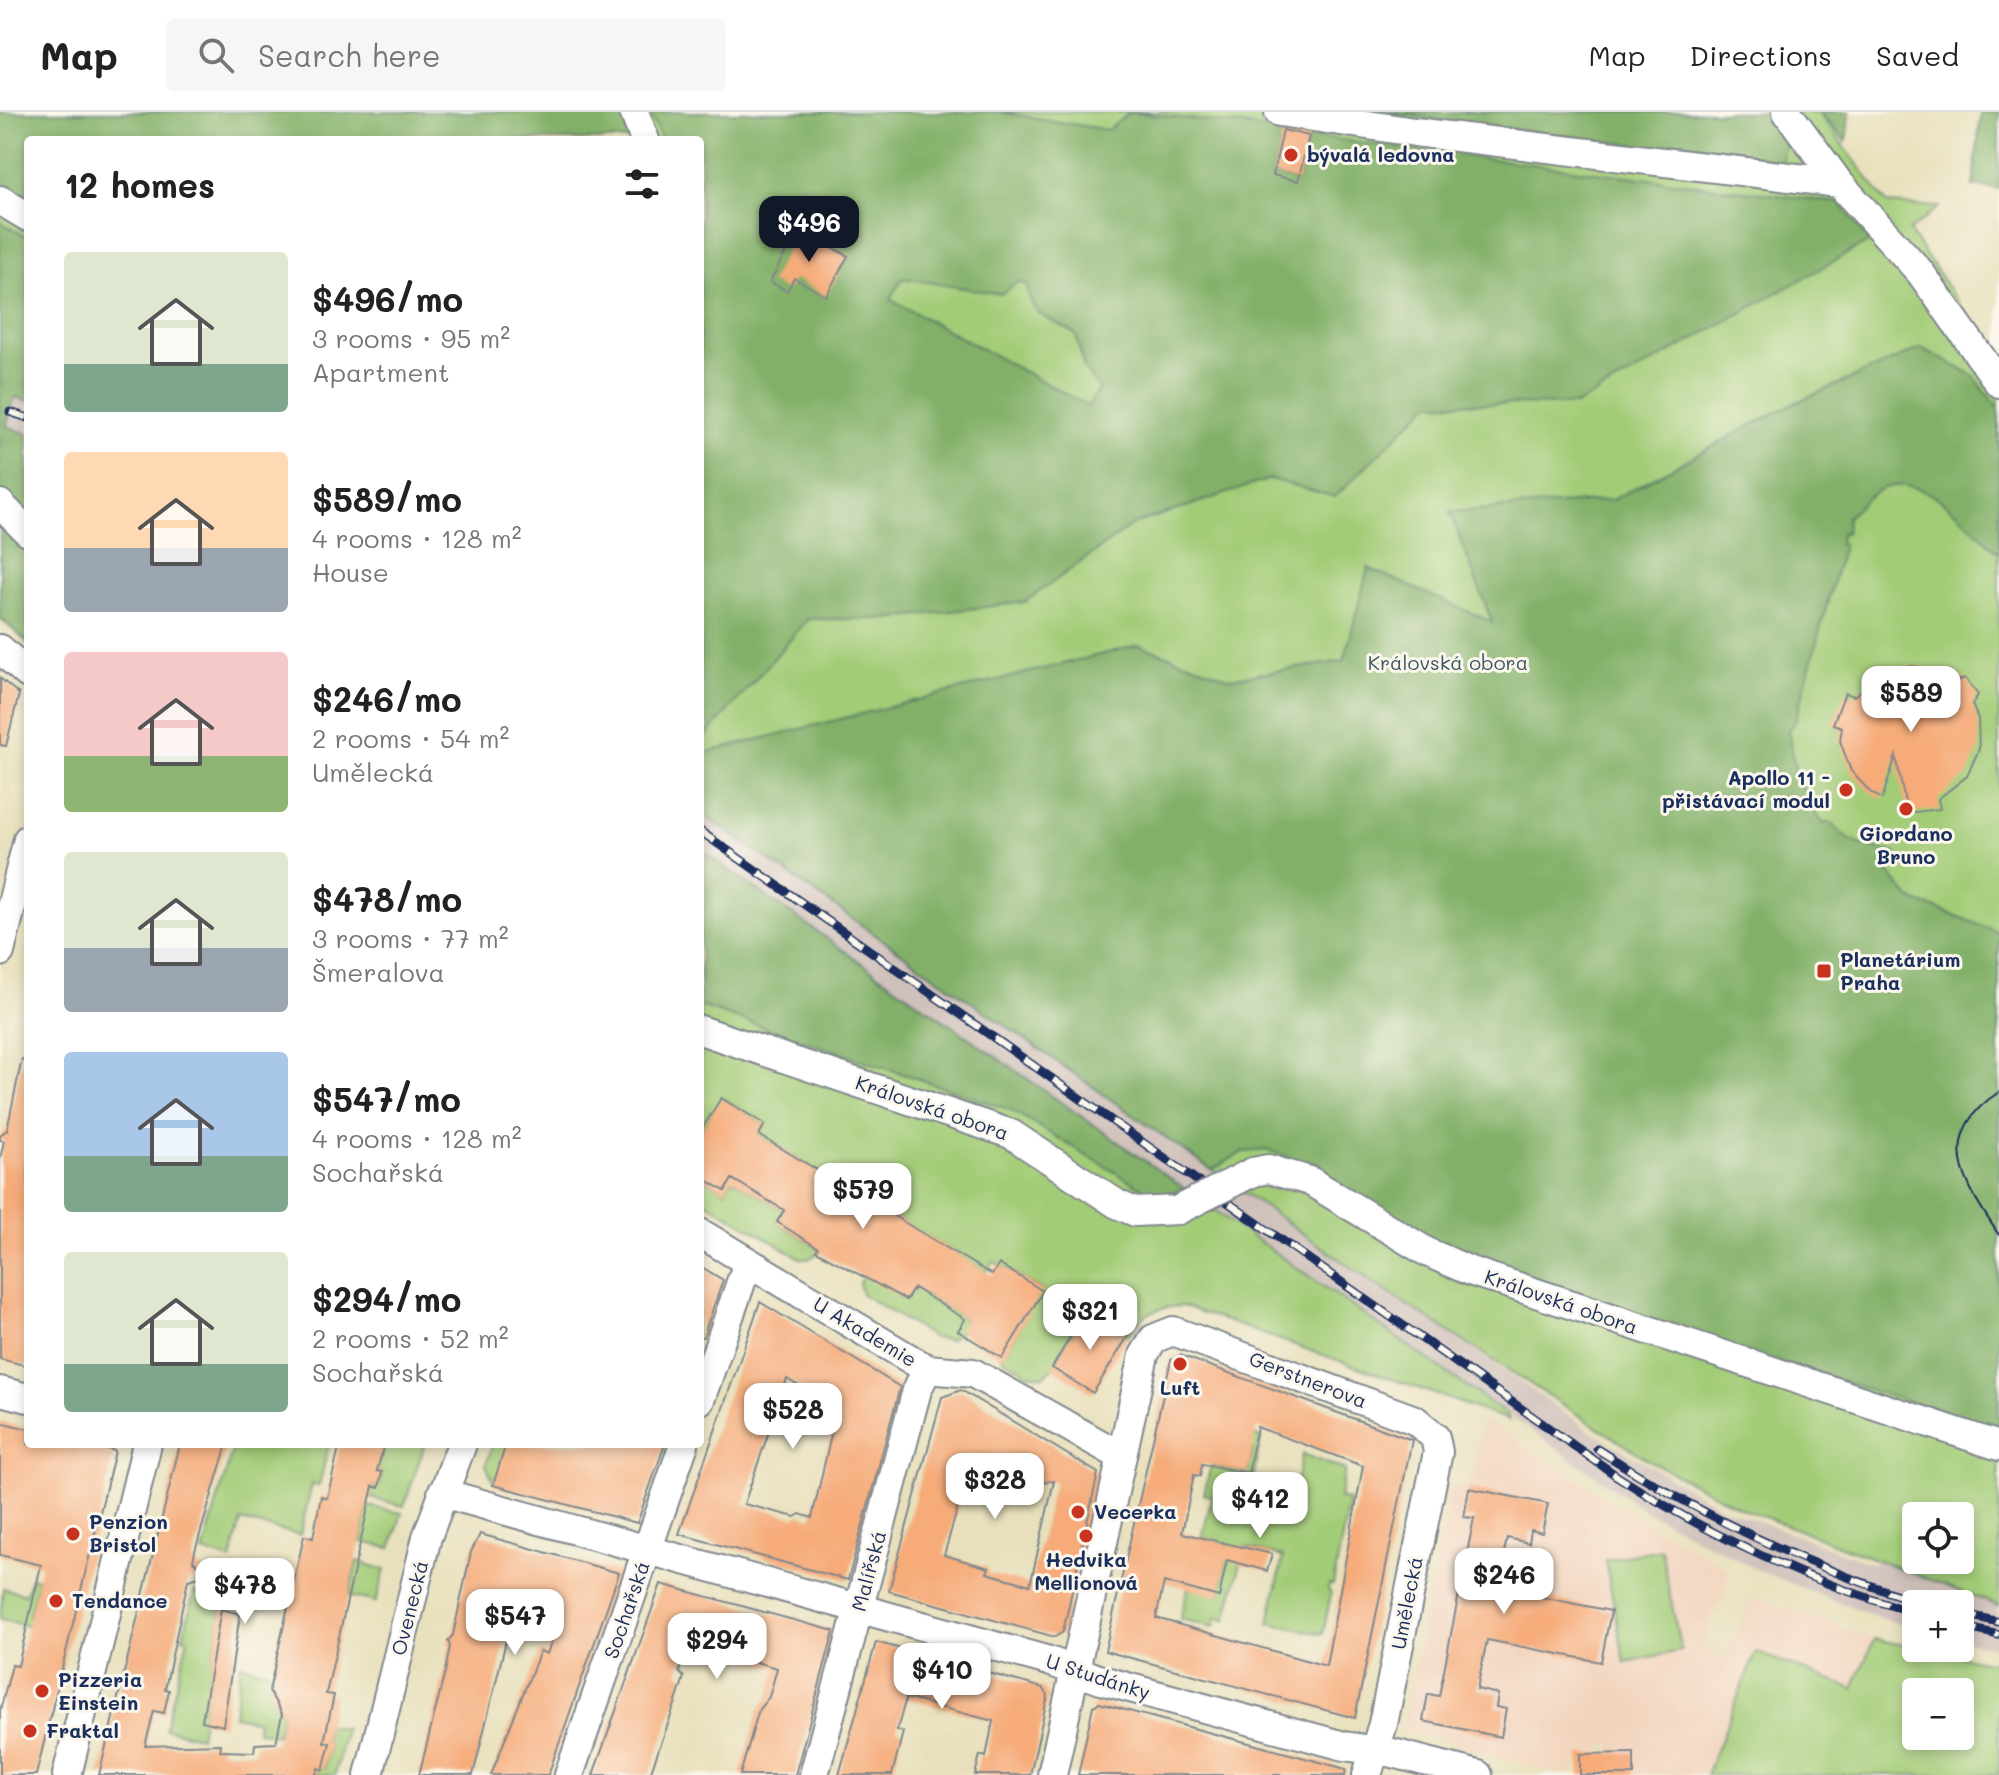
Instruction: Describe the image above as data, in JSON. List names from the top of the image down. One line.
{"streets":{"street":["Královská obora","U Akademie","Gerstnerova","Malířská","Umělecká","Ovenecká","Sochařská","U Studánky"]},"crossings":[["U Akademie","Gerstnerova"],["U Akademie","Malířská"],["Gerstnerova","Umělecká"],["Malířská","U Studánky"],["Umělecká","U Studánky"],["Ovenecká","U Studánky"],["Sochařská","U Studánky"]],"parks":["Královská obora"],"places":{"other":["bývalá ledovna","Apollo 11 - přistávací modul","Giordano Bruno","Luft","Vecerka","Penzion Bristol","Hedvika Mellionová","Tendance","Pizzeria Einstein","Fraktal"],"transit":["Planetárium Praha"]},"page":{"header":"Map","search":"Search here","nav":["Map","Directions","Saved"],"heading":"12 homes","price":["$496","$589","$579","$321","$528","$328","$412","$246","$478","$547","$294","$410"],"list":[{"name":"$496/mo","note":"3 rooms · 95 m² · Apartment"},{"name":"$589/mo","note":"4 rooms · 128 m² · House"},{"name":"$246/mo","note":"2 rooms · 54 m² · Umělecká"},{"name":"$478/mo","note":"3 rooms · 77 m² · Šmeralova"},{"name":"$547/mo","note":"4 rooms · 128 m² · Sochařská"},{"name":"$294/mo","note":"2 rooms · 52 m² · Sochařská"}],"map_buttons":["+","−"]}}
